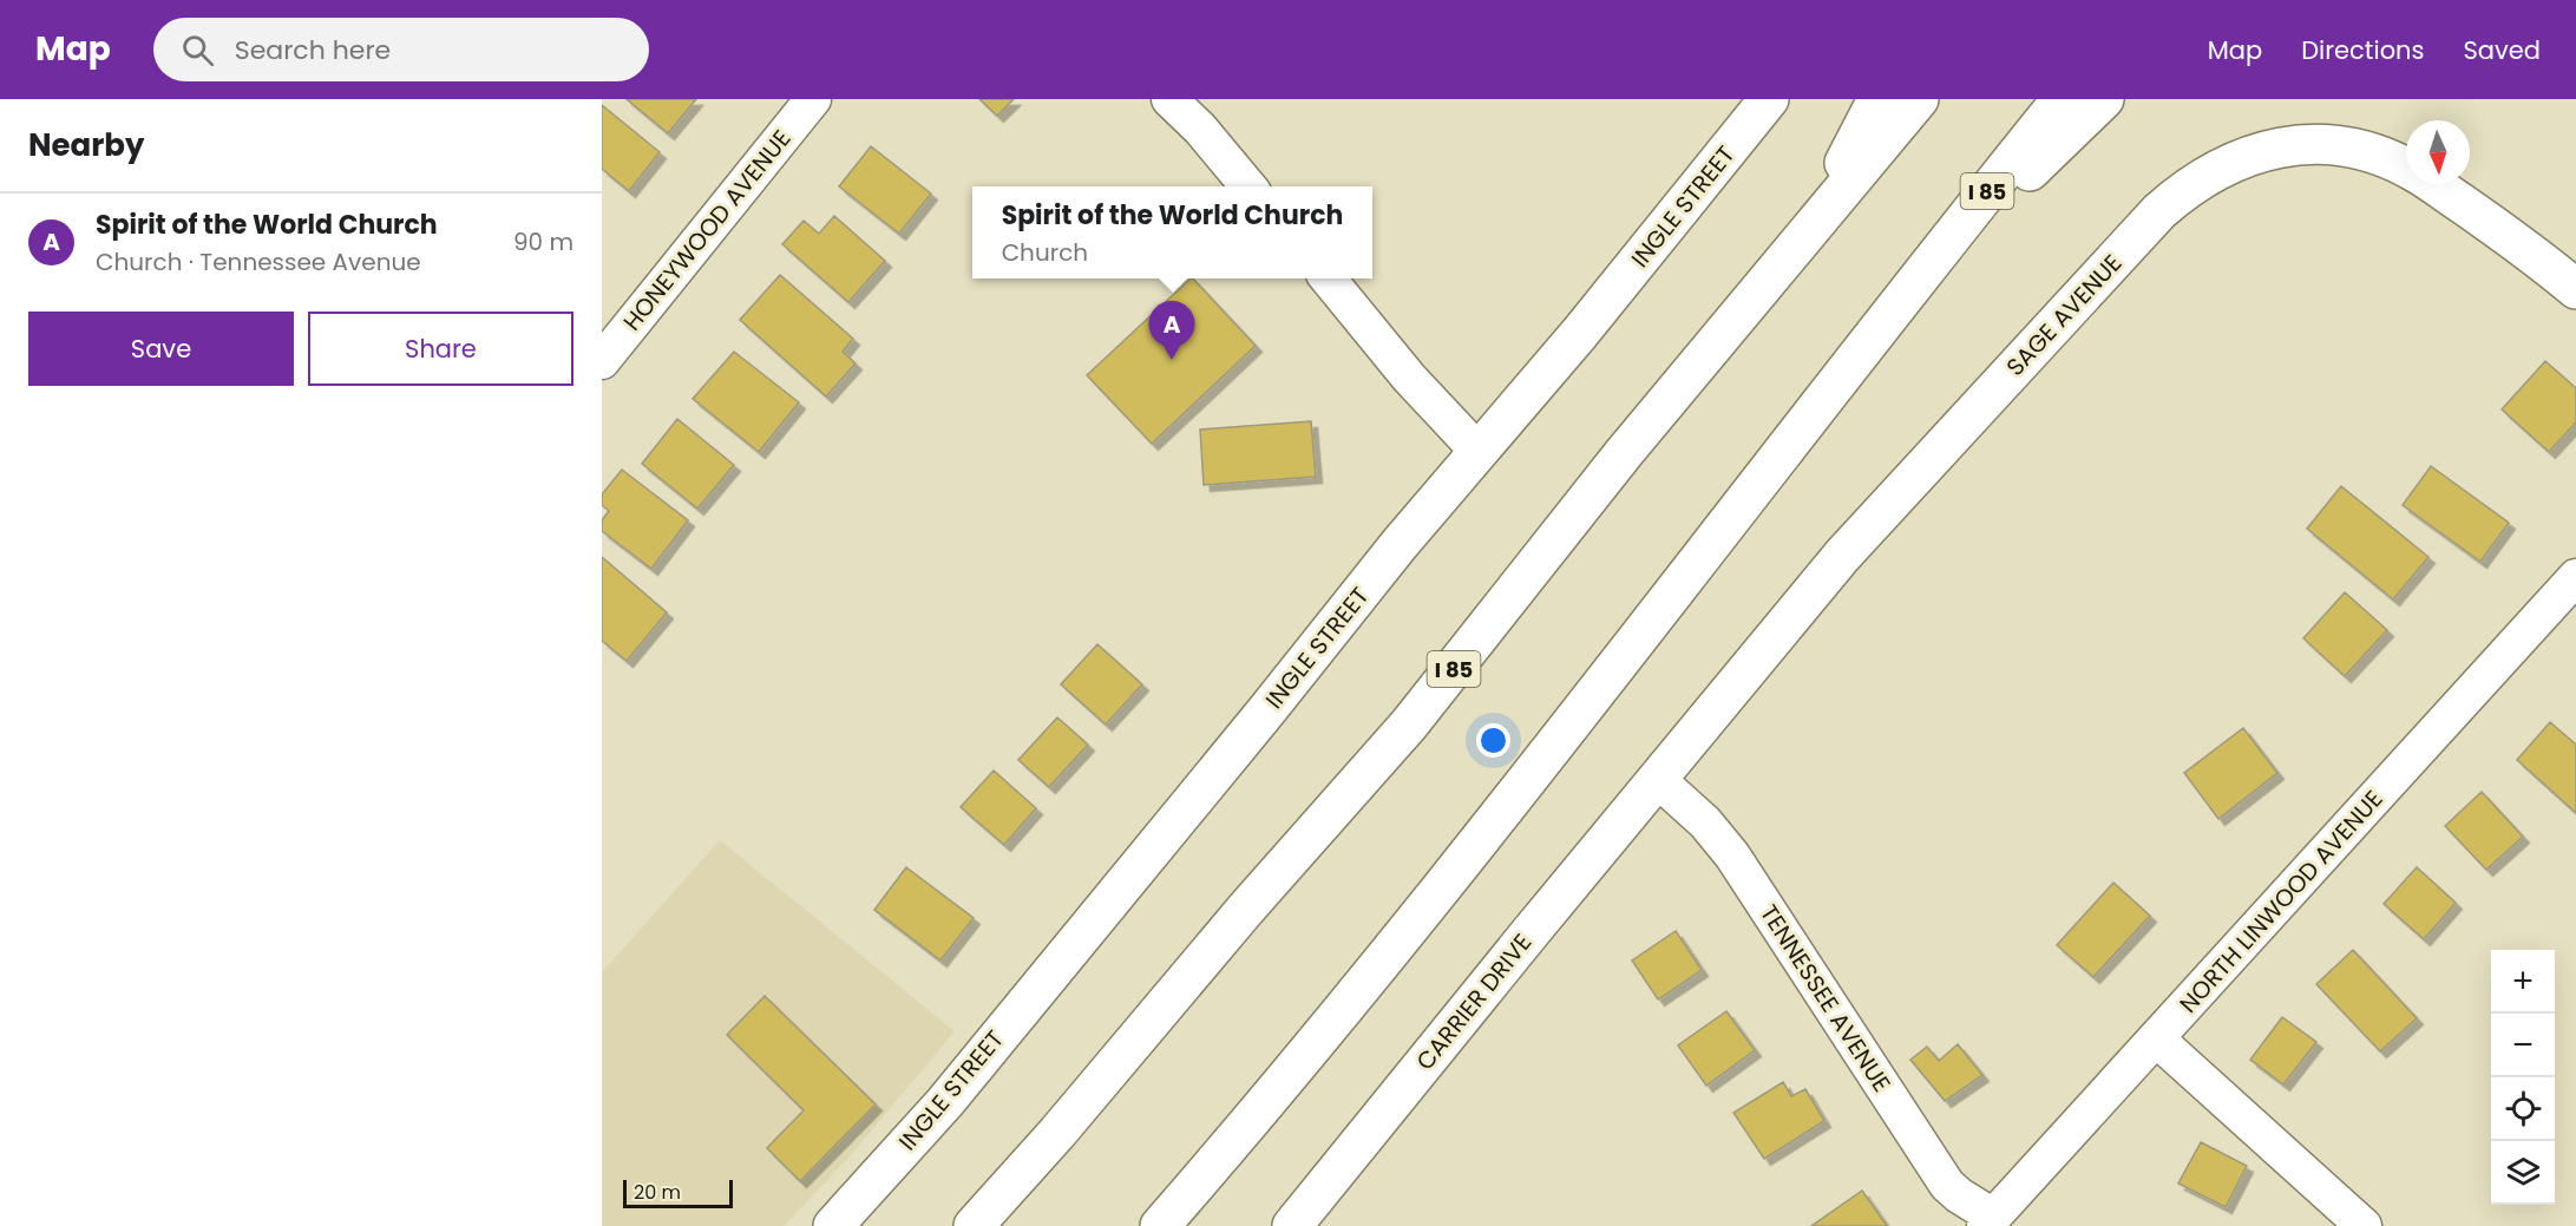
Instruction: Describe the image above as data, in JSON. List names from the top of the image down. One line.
{"streets":{"main road":["I 85","INGLE STREET","SAGE AVENUE","CARRIER DRIVE"],"street":["HONEYWOOD AVENUE","NORTH LINWOOD AVENUE","TENNESSEE AVENUE"]},"crossings":[["SAGE AVENUE","TENNESSEE AVENUE"],["SAGE AVENUE","CARRIER DRIVE"],["NORTH LINWOOD AVENUE","TENNESSEE AVENUE"],["TENNESSEE AVENUE","CARRIER DRIVE"]],"scale_bar":"20 m","north":"bottom","page":{"header":"Map","search":"Search here","nav":["Map","Directions","Saved"],"heading":"Nearby","popup":["Spirit of the World Church","Church"],"list":[{"mark":"A","name":"Spirit of the World Church","note":"Church · Tennessee Avenue","value":"90 m"}],"buttons":["Save","Share"],"pins":"A","map_buttons":["+","−"],"scale":"20 m"}}
